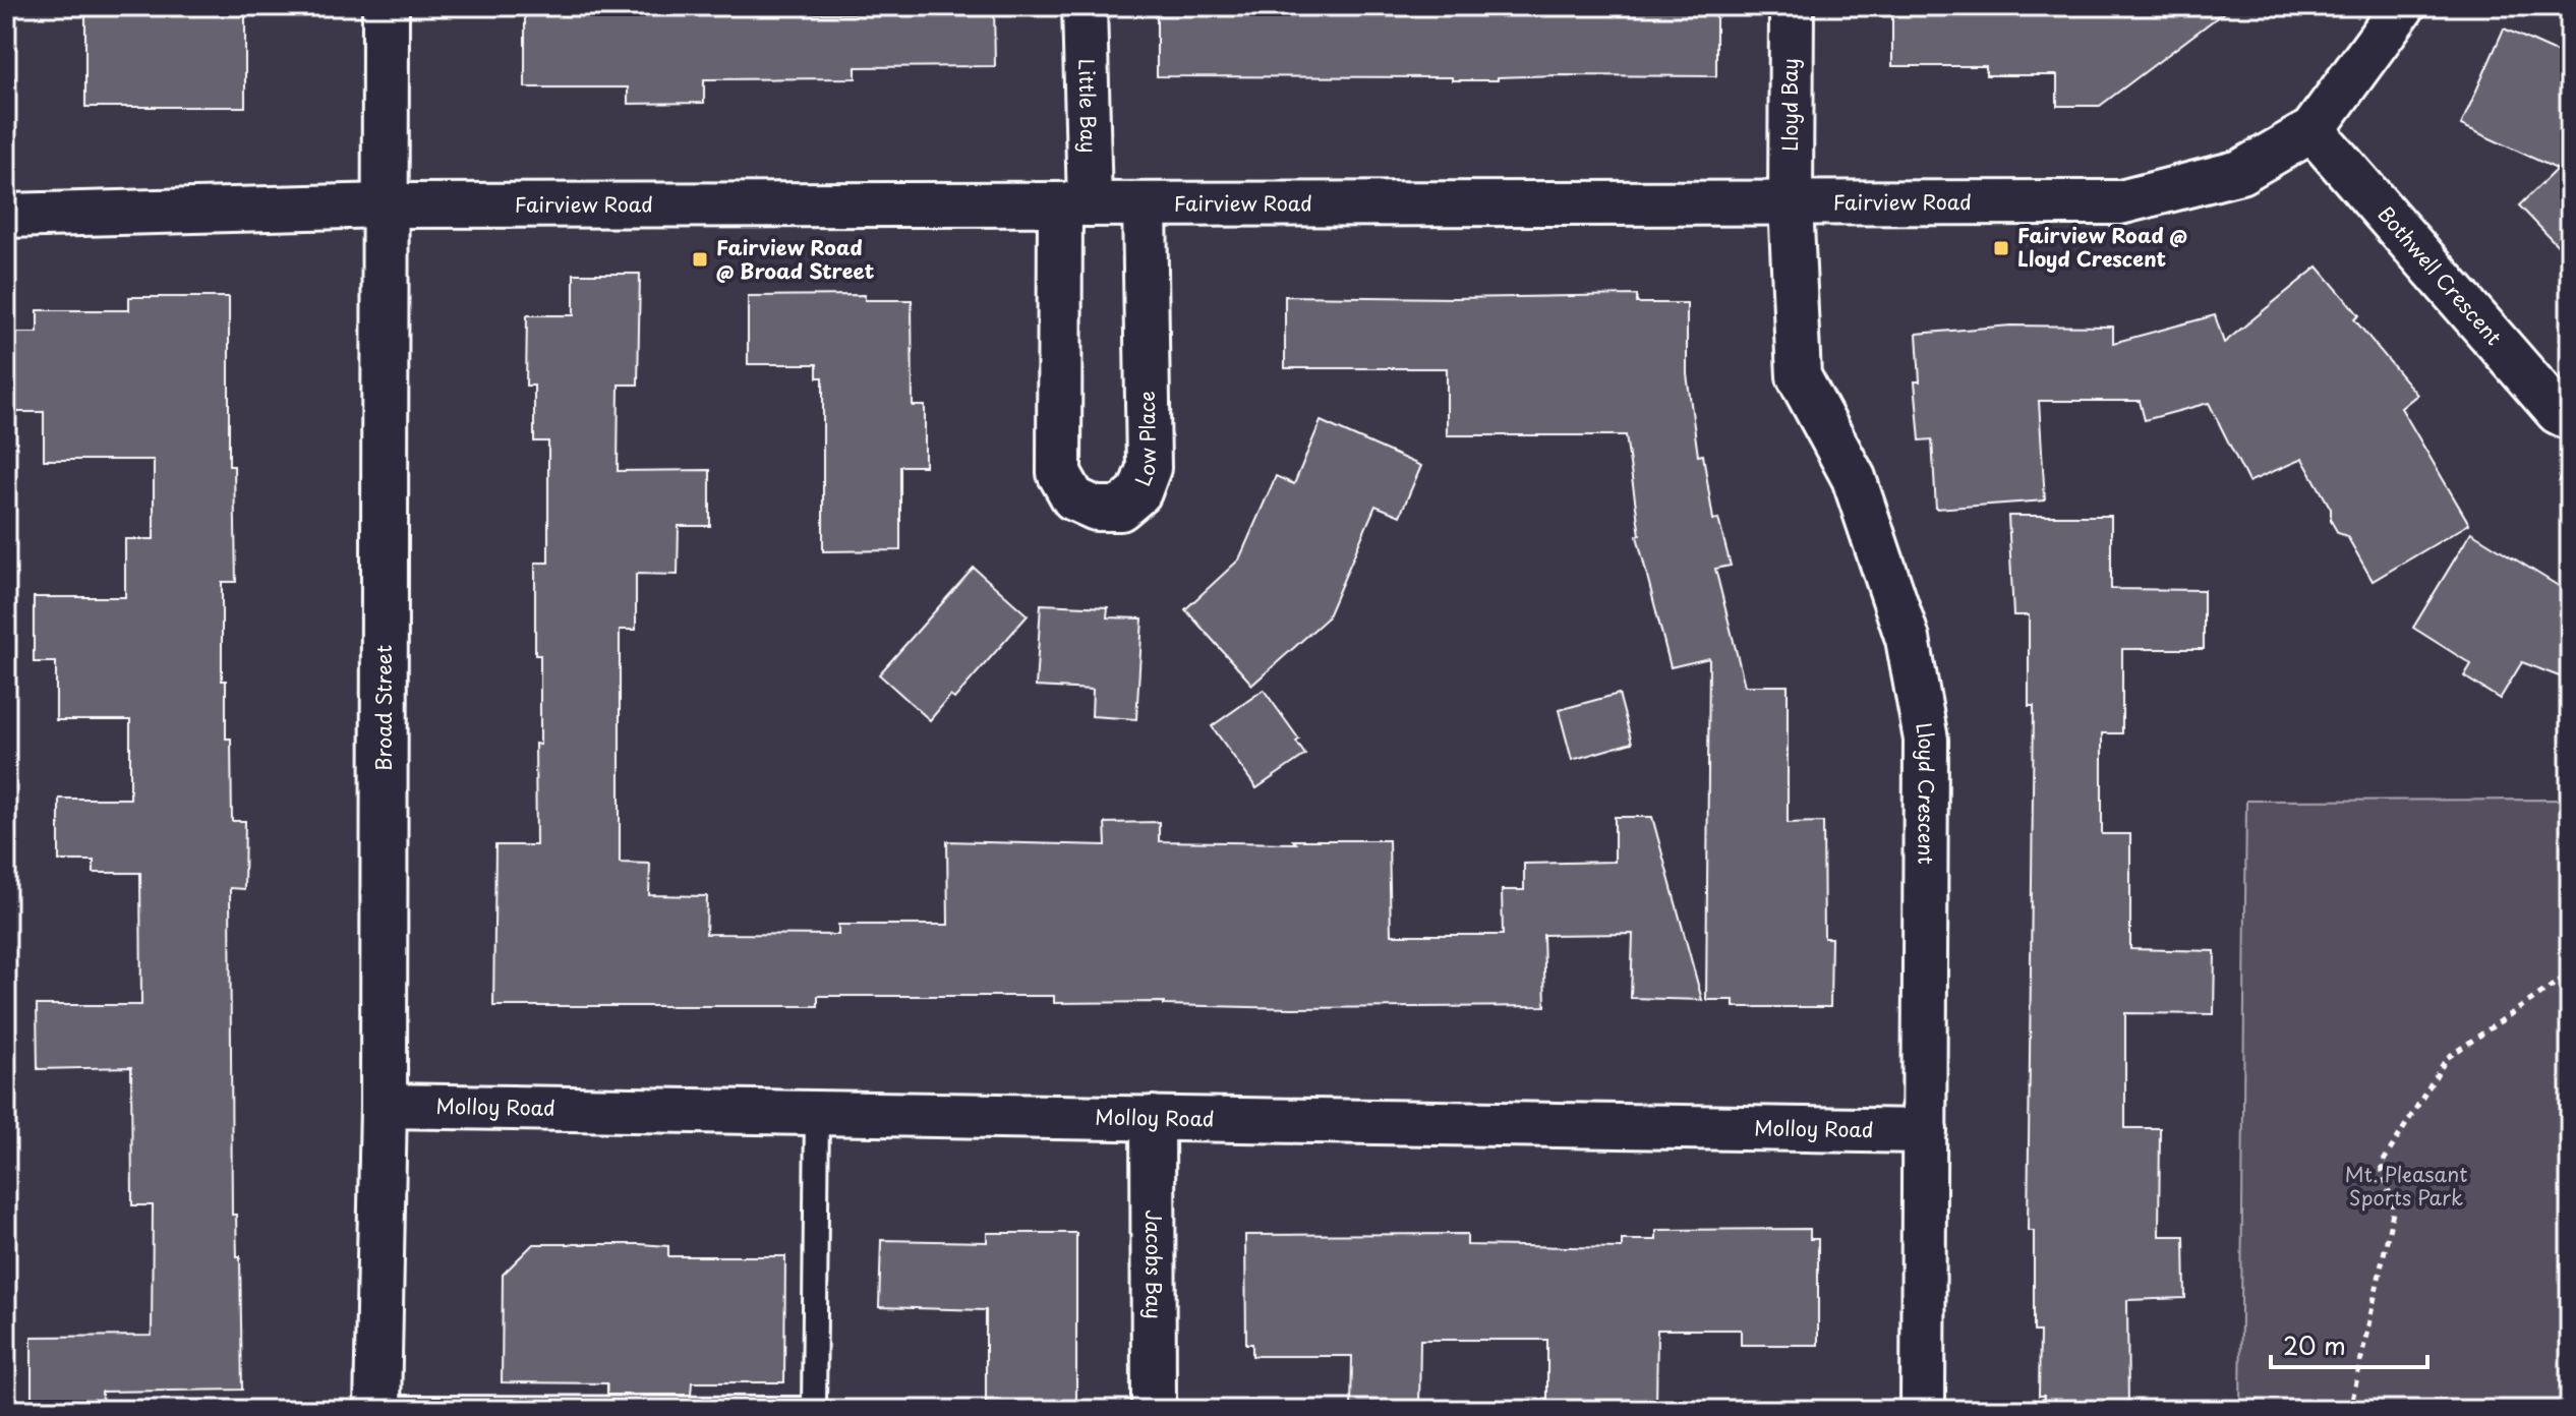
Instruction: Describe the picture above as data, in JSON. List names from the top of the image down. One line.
{"streets":{"street":["Little Bay","Lloyd Bay","Fairview Road","Bothwell Crescent","Low Place","Broad Street","Lloyd Crescent","Molloy Road","Jacobs Bay"]},"crossings":[["Little Bay","Fairview Road"],["Little Bay","Low Place"],["Lloyd Bay","Fairview Road"],["Lloyd Bay","Lloyd Crescent"],["Fairview Road","Bothwell Crescent"],["Fairview Road","Low Place"],["Fairview Road","Broad Street"],["Fairview Road","Lloyd Crescent"],["Broad Street","Molloy Road"],["Lloyd Crescent","Molloy Road"],["Molloy Road","Jacobs Bay"]],"parks":["Mt. Pleasant Sports Park"],"places":{"transit":["Fairview Road @ Lloyd Crescent","Fairview Road @ Broad Street"]},"scale_bar":"20 m"}
